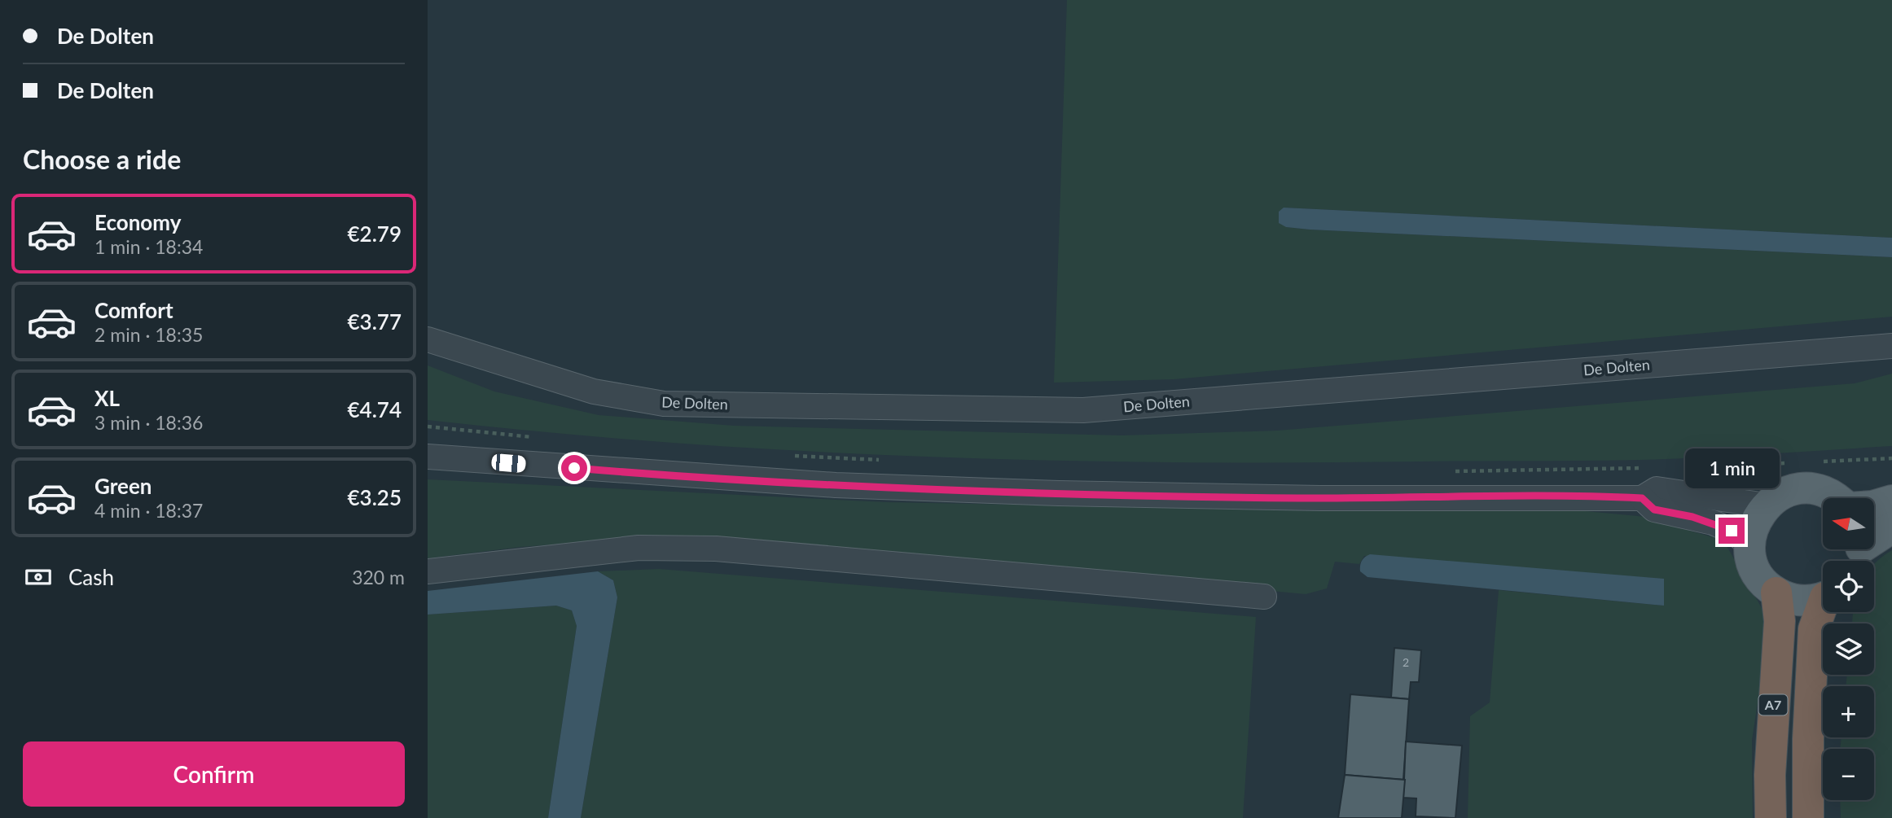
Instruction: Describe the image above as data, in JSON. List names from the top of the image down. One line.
{"streets":{"highway":["A7"],"street":["De Dolten"]},"house_numbers":["2"],"north":"left","page":{"banner":["De Dolten","De Dolten"],"heading":"Choose a ride","list":[{"name":"Economy","note":"1 min · 18:34","value":"€2.79"},{"name":"Comfort","note":"2 min · 18:35","value":"€3.77"},{"name":"XL","note":"3 min · 18:36","value":"€4.74"},{"name":"Green","note":"4 min · 18:37","value":"€3.25"}],"bubble":"1 min","map_buttons":["+","−"],"pay":["Cash","320 m"],"buttons":"Confirm"}}
